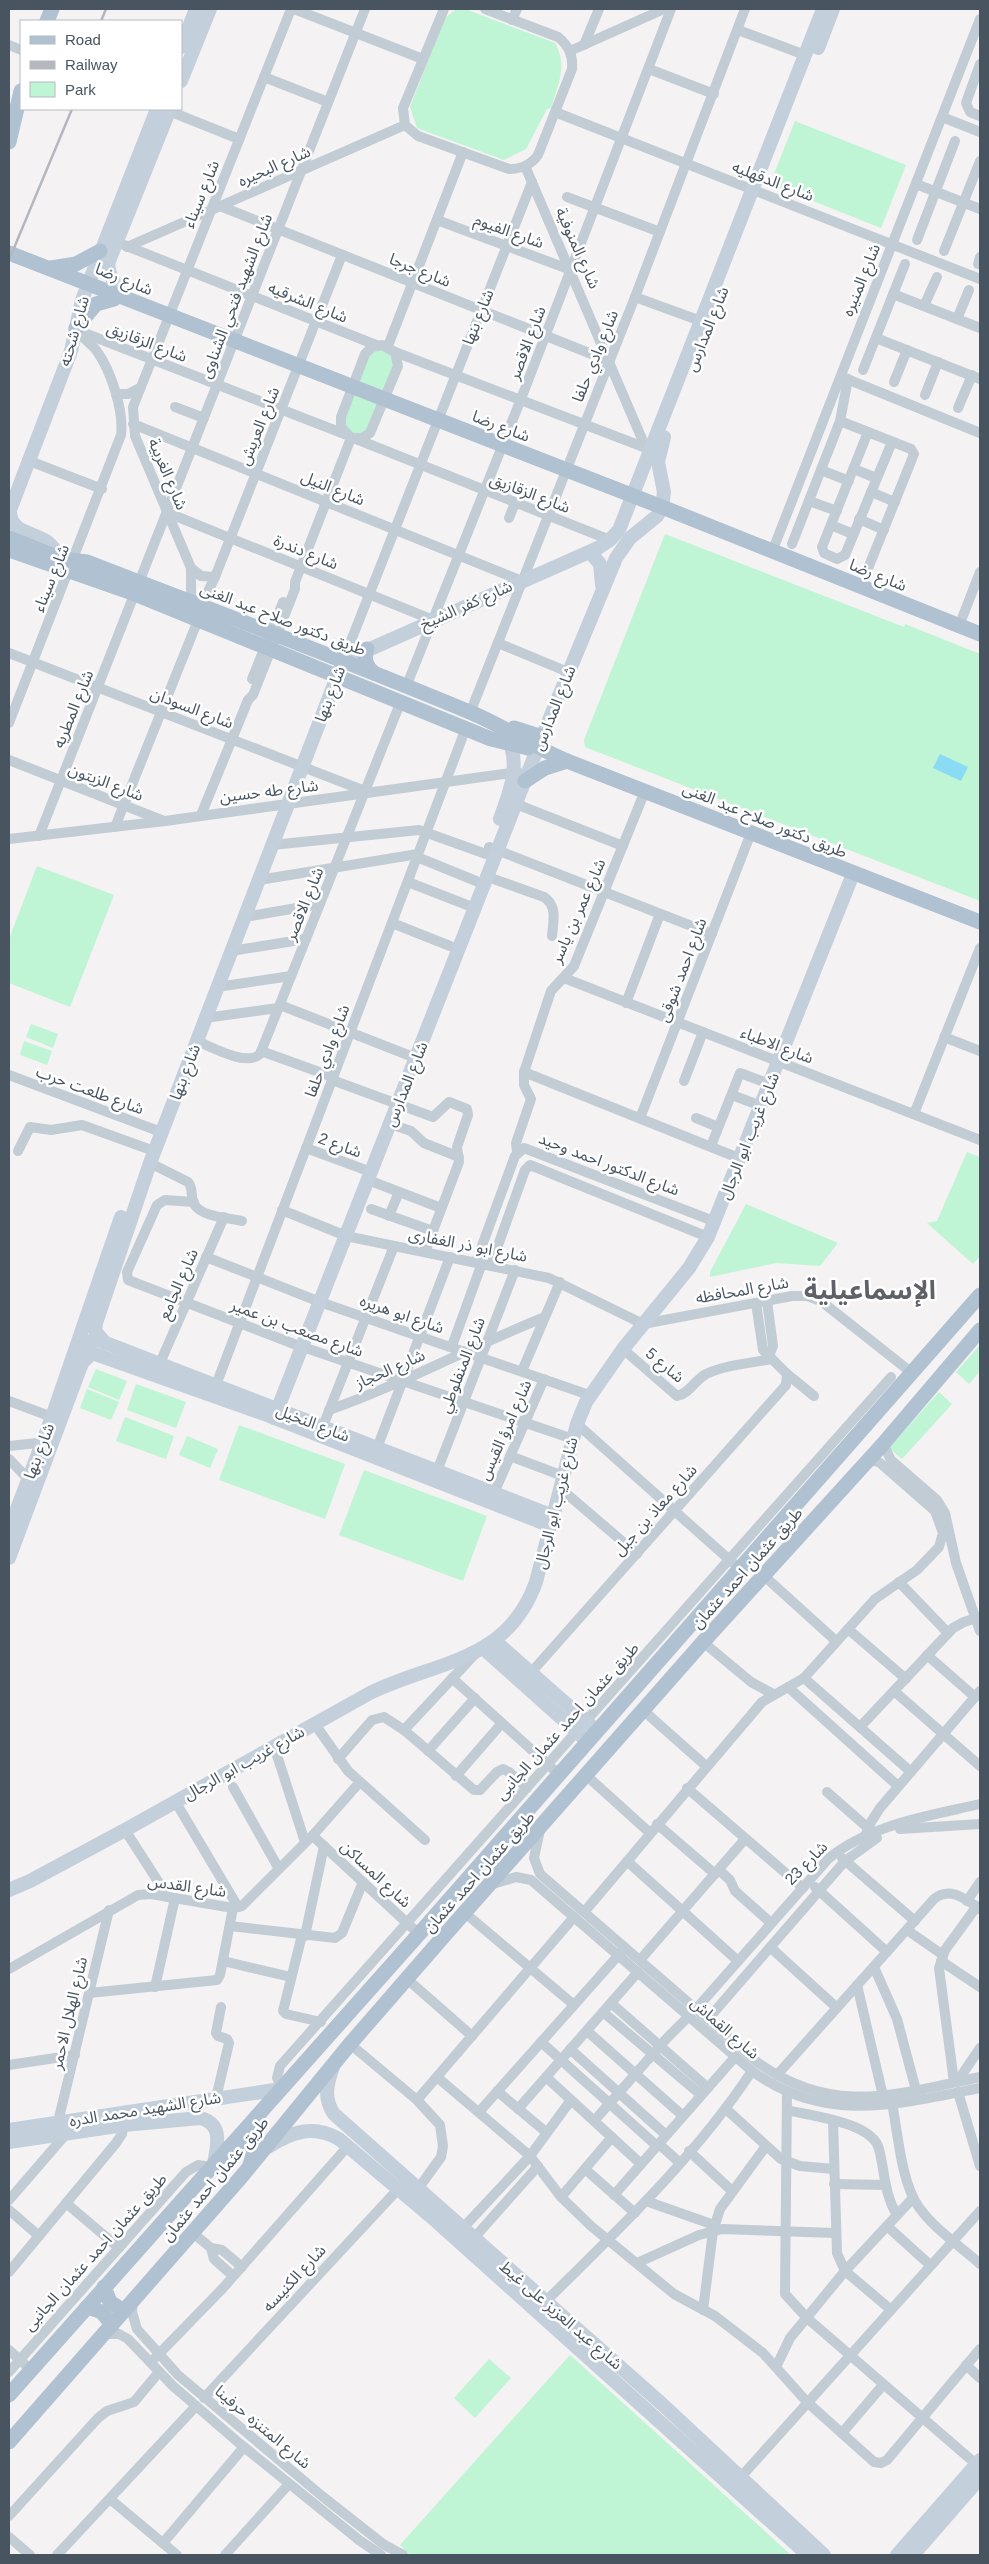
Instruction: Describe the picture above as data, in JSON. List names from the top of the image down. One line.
{"streets":{"main road":["شارع رضا","شارع بنها","شارع المدارس","شارع شحته","شارع كفر الشيخ","طريق دكتور صلاح عبد الغنى","شارع غريب ابو الرجال","شارع النخيل","طريق عثمان احمد عثمان","شارع الشهيد محمد الدره","شارع عبد العزيز على غيط"],"street":["شارع البحيره","شارع الدقهليه","شارع سيناء","شارع الفيوم","شارع المنوفية","شارع جرجا","شارع المنيره","شارع الشهيد فتحي الشناوى","شارع الشرقيه","شارع الزقازيق","شارع الاقصر","شارع وادي حلفا","شارع العريش","شارع الغربية","شارع النيل","شارع دندرة","شارع السودان","شارع المطريه","شارع الزيتون","شارع طه حسين","شارع عمر بن ياسر","شارع احمد شوقى","شارع الاطباء","شارع طلعت حرب","شارع 2","شارع الدكتور احمد وحيد","شارع ابو ذر الغفارى","شارع الجامع","شارع المحافظه","شارع ابو هريره","شارع مصعب بن عمير","شارع المنفلوطي","شارع 5","شارع الحجاز","شارع امرؤ القيس","شارع معاذ بن جبل","طريق عثمان احمد عثمان الجانبى","شارع 23","شارع المساكن","شارع القدس","شارع الهلال الاحمر","شارع القماش","شارع الكنيسه","شارع المتنزه حرفينا"]},"crossings":[["شارع البحيره","شارع سيناء"],["شارع البحيره","شارع جرجا"],["شارع البحيره","شارع الشهيد فتحي الشناوى"],["شارع البحيره","شارع الشرقيه"],["شارع البحيره","شارع شحته"],["شارع الدقهليه","شارع المنيره"],["شارع الدقهليه","شارع المدارس"],["شارع الدقهليه","شارع الاقصر"],["شارع الدقهليه","شارع وادي حلفا"],["شارع سيناء","شارع جرجا"],["شارع سيناء","شارع رضا"],["شارع سيناء","شارع الشرقيه"],["شارع سيناء","شارع شحته"],["شارع سيناء","شارع الزقازيق"],["شارع سيناء","شارع الغربية"],["شارع سيناء","طريق دكتور صلاح عبد الغنى"],["شارع سيناء","شارع السودان"],["شارع الفيوم","شارع المنوفية"],["شارع الفيوم","شارع بنها"],["شارع الفيوم","شارع الاقصر"],["شارع المنوفية","شارع جرجا"],["شارع المنوفية","شارع بنها"],["شارع المنوفية","شارع المدارس"],["شارع المنوفية","شارع الاقصر"],["شارع المنوفية","شارع وادي حلفا"],["شارع جرجا","شارع الشهيد فتحي الشناوى"],["شارع جرجا","شارع بنها"],["شارع جرجا","شارع الاقصر"],["شارع جرجا","شارع وادي حلفا"],["شارع جرجا","شارع العريش"],["شارع رضا","شارع المنيره"],["شارع رضا","شارع الشهيد فتحي الشناوى"],["شارع رضا","شارع بنها"],["شارع رضا","شارع المدارس"],["شارع رضا","شارع شحته"],["شارع رضا","شارع الاقصر"],["شارع رضا","شارع وادي حلفا"],["شارع رضا","شارع العريش"],["شارع الشهيد فتحي الشناوى","شارع الشرقيه"],["شارع الشهيد فتحي الشناوى","شارع الزقازيق"],["شارع الشهيد فتحي الشناوى","شارع الغربية"],["شارع الشهيد فتحي الشناوى","شارع النيل"],["شارع الشهيد فتحي الشناوى","شارع دندرة"],["شارع الشهيد فتحي الشناوى","طريق دكتور صلاح عبد الغنى"],["شارع الشهيد فتحي الشناوى","شارع المطريه"],["شارع الشرقيه","شارع شحته"],["شارع الشرقيه","شارع العريش"],["شارع بنها","شارع الزقازيق"],["شارع بنها","شارع النيل"],["شارع بنها","شارع دندرة"],["شارع بنها","شارع كفر الشيخ"],["شارع بنها","طريق دكتور صلاح عبد الغنى"],["شارع بنها","شارع السودان"],["شارع بنها","شارع طه حسين"],["شارع بنها","شارع طلعت حرب"],["شارع بنها","شارع النخيل"],["شارع المدارس","شارع الزقازيق"],["شارع المدارس","شارع كفر الشيخ"],["شارع المدارس","طريق دكتور صلاح عبد الغنى"],["شارع المدارس","شارع طه حسين"],["شارع المدارس","شارع 2"],["شارع المدارس","شارع ابو ذر الغفارى"],["شارع المدارس","شارع ابو هريره"],["شارع المدارس","شارع مصعب بن عمير"],["شارع المدارس","شارع النخيل"],["شارع شحته","شارع الزقازيق"],["شارع شحته","شارع الغربية"],["شارع شحته","طريق دكتور صلاح عبد الغنى"],["شارع الزقازيق","شارع الاقصر"],["شارع الزقازيق","شارع وادي حلفا"],["شارع الزقازيق","شارع العريش"],["شارع الزقازيق","شارع الغربية"],["شارع الاقصر","شارع النيل"],["شارع الاقصر","شارع دندرة"],["شارع الاقصر","شارع كفر الشيخ"],["شارع الاقصر","طريق دكتور صلاح عبد الغنى"],["شارع الاقصر","شارع السودان"],["شارع الاقصر","شارع طه حسين"],["شارع وادي حلفا","شارع النيل"],["شارع وادي حلفا","شارع كفر الشيخ"],["شارع وادي حلفا","طريق دكتور صلاح عبد الغنى"],["شارع وادي حلفا","شارع طه حسين"],["شارع وادي حلفا","شارع 2"],["شارع وادي حلفا","شارع ابو ذر الغفارى"],["شارع وادي حلفا","شارع ابو هريره"],["شارع وادي حلفا","شارع مصعب بن عمير"],["شارع وادي حلفا","شارع النخيل"],["شارع العريش","شارع الغربية"],["شارع العريش","شارع النيل"],["شارع العريش","شارع دندرة"],["شارع العريش","طريق دكتور صلاح عبد الغنى"],["شارع العريش","شارع السودان"],["شارع العريش","شارع الزيتون"],["شارع العريش","شارع طه حسين"],["شارع الغربية","شارع النيل"],["شارع الغربية","شارع دندرة"],["شارع الغربية","طريق دكتور صلاح عبد الغنى"],["شارع النيل","شارع كفر الشيخ"],["شارع دندرة","شارع كفر الشيخ"],["شارع كفر الشيخ","طريق دكتور صلاح عبد الغنى"],["طريق دكتور صلاح عبد الغنى","شارع المطريه"],["طريق دكتور صلاح عبد الغنى","شارع عمر بن ياسر"],["طريق دكتور صلاح عبد الغنى","شارع احمد شوقى"],["طريق دكتور صلاح عبد الغنى","شارع غريب ابو الرجال"],["شارع السودان","شارع المطريه"],["شارع السودان","شارع طه حسين"],["شارع المطريه","شارع الزيتون"],["شارع المطريه","شارع طه حسين"],["شارع الزيتون","شارع طه حسين"],["شارع عمر بن ياسر","شارع الاطباء"],["شارع احمد شوقى","شارع الاطباء"],["شارع الاطباء","شارع غريب ابو الرجال"],["شارع غريب ابو الرجال","شارع الدكتور احمد وحيد"],["شارع غريب ابو الرجال","شارع ابو ذر الغفارى"],["شارع غريب ابو الرجال","شارع المحافظه"],["شارع غريب ابو الرجال","شارع ابو هريره"],["شارع غريب ابو الرجال","شارع مصعب بن عمير"],["شارع غريب ابو الرجال","شارع 5"],["شارع غريب ابو الرجال","شارع النخيل"],["شارع الدكتور احمد وحيد","شارع ابو ذر الغفارى"],["شارع ابو ذر الغفارى","شارع المحافظه"],["شارع ابو ذر الغفارى","شارع المنفلوطي"],["شارع الجامع","شارع ابو هريره"],["شارع الجامع","شارع مصعب بن عمير"],["شارع الجامع","شارع النخيل"],["شارع المحافظه","طريق عثمان احمد عثمان"],["شارع ابو هريره","شارع المنفلوطي"],["شارع ابو هريره","شارع الحجاز"],["شارع ابو هريره","شارع امرؤ القيس"],["شارع مصعب بن عمير","شارع المنفلوطي"],["شارع مصعب بن عمير","شارع الحجاز"],["شارع مصعب بن عمير","شارع امرؤ القيس"],["شارع المنفلوطي","شارع الحجاز"],["شارع المنفلوطي","شارع النخيل"],["شارع النخيل","شارع امرؤ القيس"],["طريق عثمان احمد عثمان","طريق عثمان احمد عثمان الجانبى"],["طريق عثمان احمد عثمان","شارع المساكن"],["طريق عثمان احمد عثمان","شارع القماش"],["طريق عثمان احمد عثمان","شارع الشهيد محمد الدره"],["طريق عثمان احمد عثمان","شارع عبد العزيز على غيط"],["طريق عثمان احمد عثمان","شارع المتنزه حرفينا"],["طريق عثمان احمد عثمان الجانبى","شارع الشهيد محمد الدره"],["شارع 23","شارع القماش"],["شارع المساكن","شارع القدس"],["شارع القدس","شارع الهلال الاحمر"],["شارع الهلال الاحمر","شارع الشهيد محمد الدره"],["شارع الكنيسه","شارع عبد العزيز على غيط"],["شارع الكنيسه","شارع المتنزه حرفينا"]],"districts":["الإسماعيلية"],"legend":["Road","Railway","Park"]}
